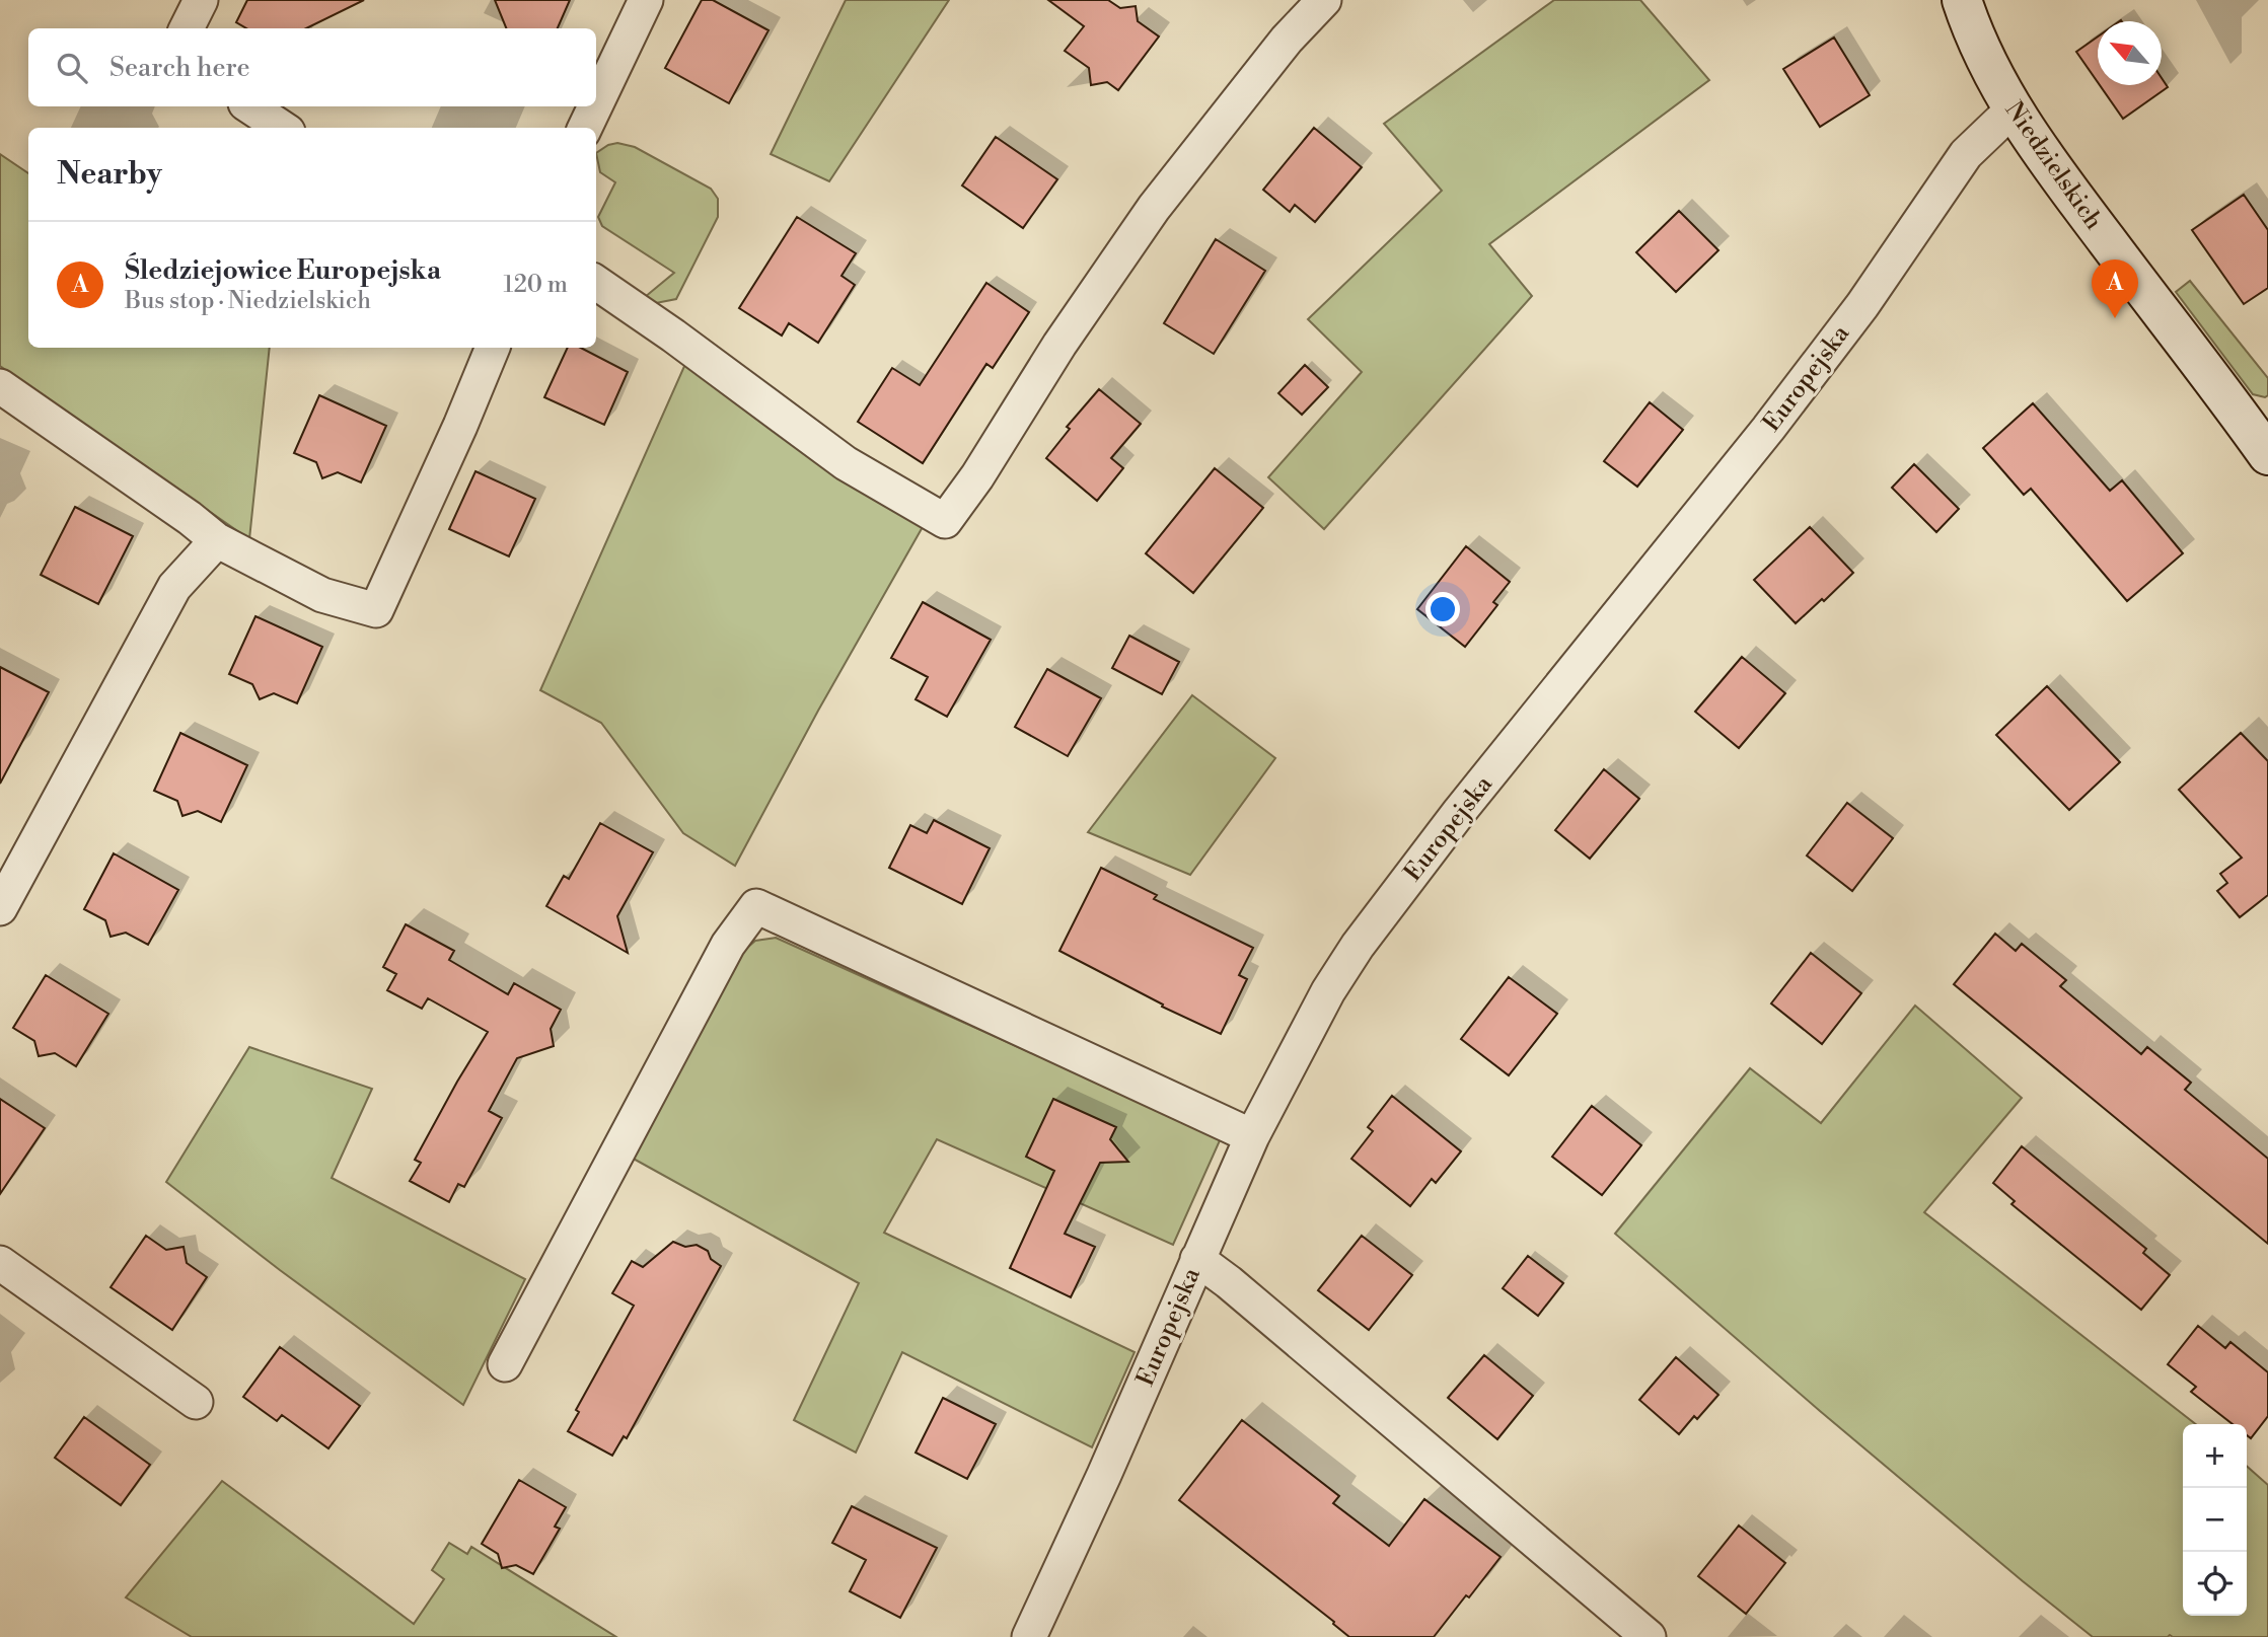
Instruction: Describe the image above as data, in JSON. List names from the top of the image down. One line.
{"streets":{"street":["Niedzielskich","Europejska"]},"crossings":[["Niedzielskich","Europejska"]],"north":"top left","page":{"search":"Search here","heading":"Nearby","list":[{"mark":"A","name":"Śledziejowice Europejska","note":"Bus stop · Niedzielskich","value":"120 m"}],"pins":"A","map_buttons":["+","−"]}}
